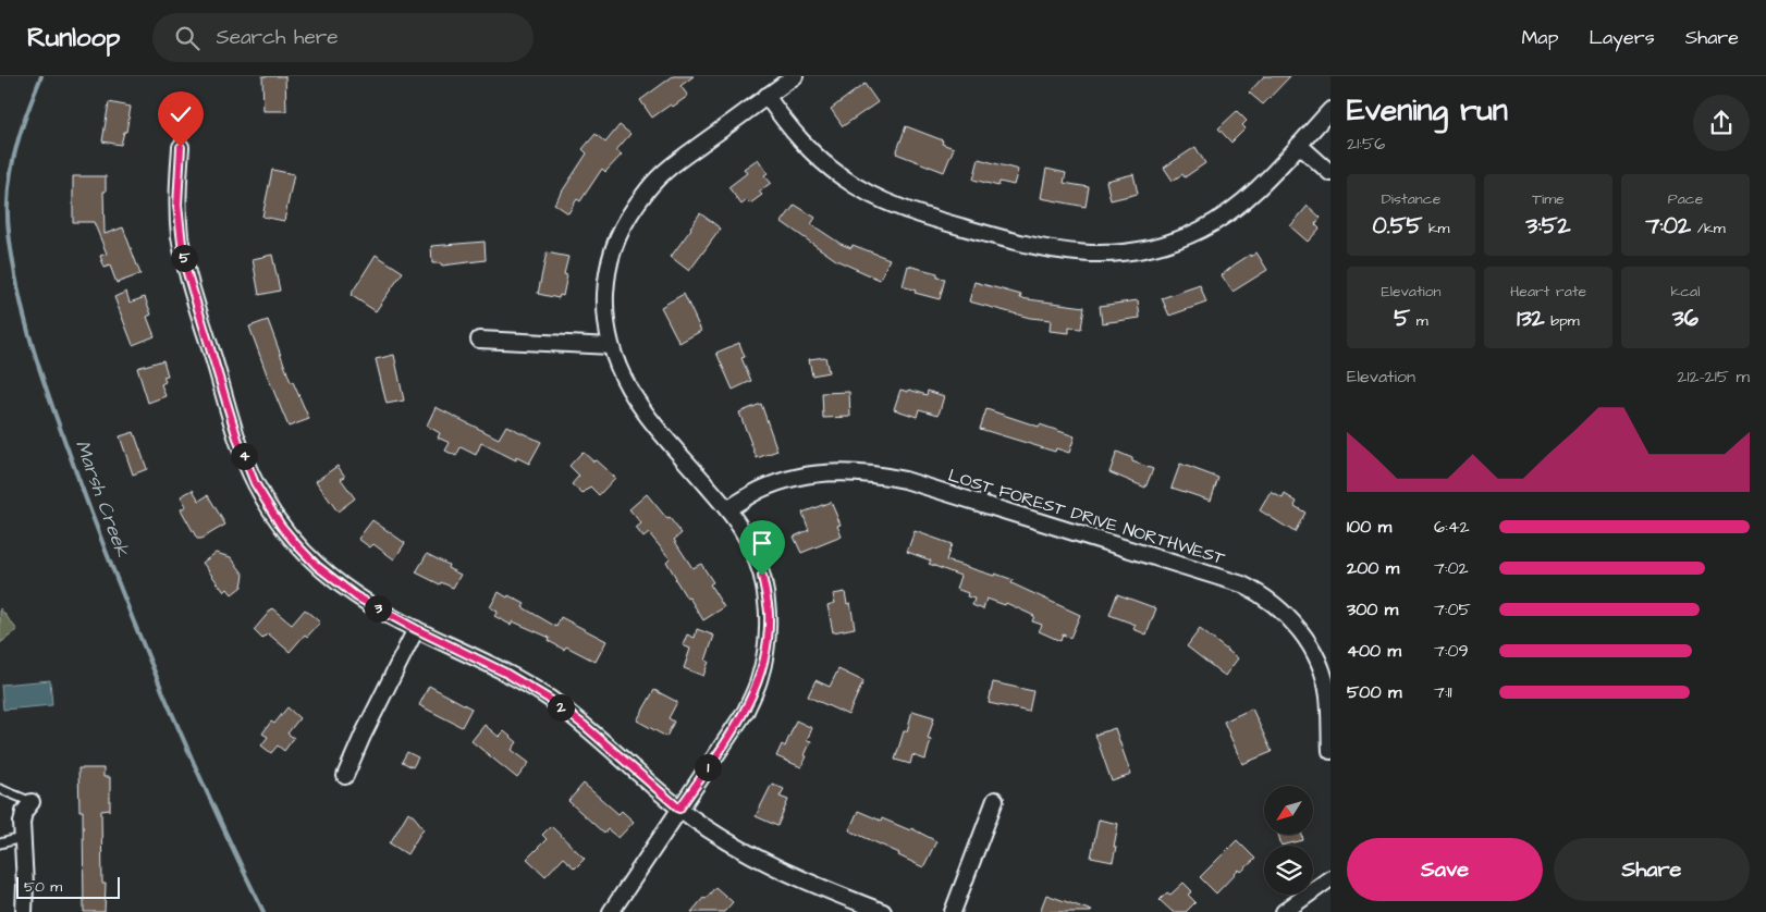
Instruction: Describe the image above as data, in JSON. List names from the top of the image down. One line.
{"streets":{"street":["LOST FOREST DRIVE NORTHWEST"]},"water":["Marsh Creek"],"scale_bar":"50 m","north":"bottom left","page":{"header":"Runloop","search":"Search here","nav":["Map","Layers","Share"],"heading":["Evening run","21:56"],"stats":[["Distance","0.55 km"],["Time","3:52"],["Pace","7:02 /km"],["Elevation","5 m"],["Heart rate","132 bpm"],["kcal","36"]],"pins":["5","4","3","2","1"],"chart":["Elevation","212–215 m"],"list":[{"name":"100 m","note":"6:42"},{"name":"200 m","note":"7:02"},{"name":"300 m","note":"7:05"},{"name":"400 m","note":"7:09"},{"name":"500 m","note":"7:11"}],"buttons":["Save","Share"],"scale":"50 m"}}
